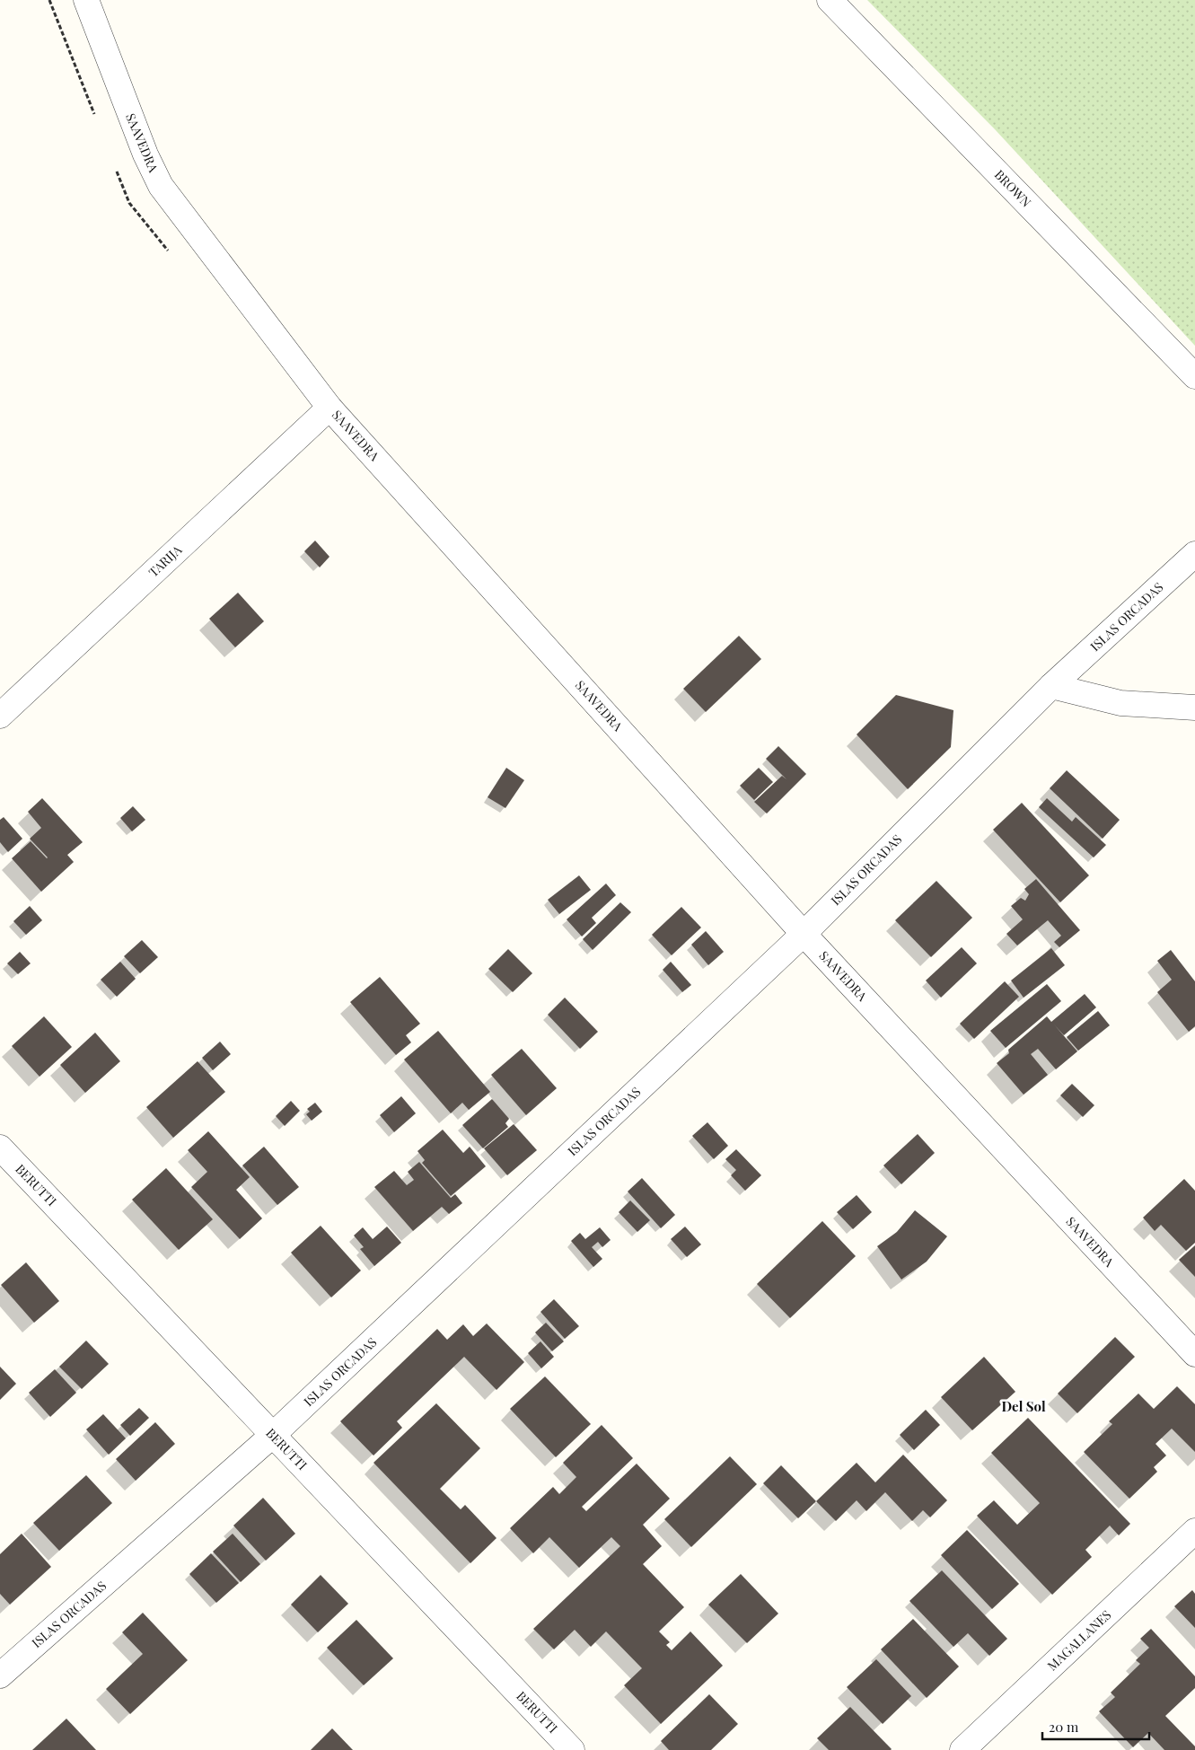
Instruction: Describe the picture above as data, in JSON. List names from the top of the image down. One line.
{"streets":{"street":["SAAVEDRA","BROWN","TARIJA","ISLAS ORCADAS","BERUTTI","MAGALLANES"]},"crossings":[["SAAVEDRA","TARIJA"],["SAAVEDRA","ISLAS ORCADAS"],["ISLAS ORCADAS","BERUTTI"]],"districts":["Del Sol"],"scale_bar":"20 m"}
